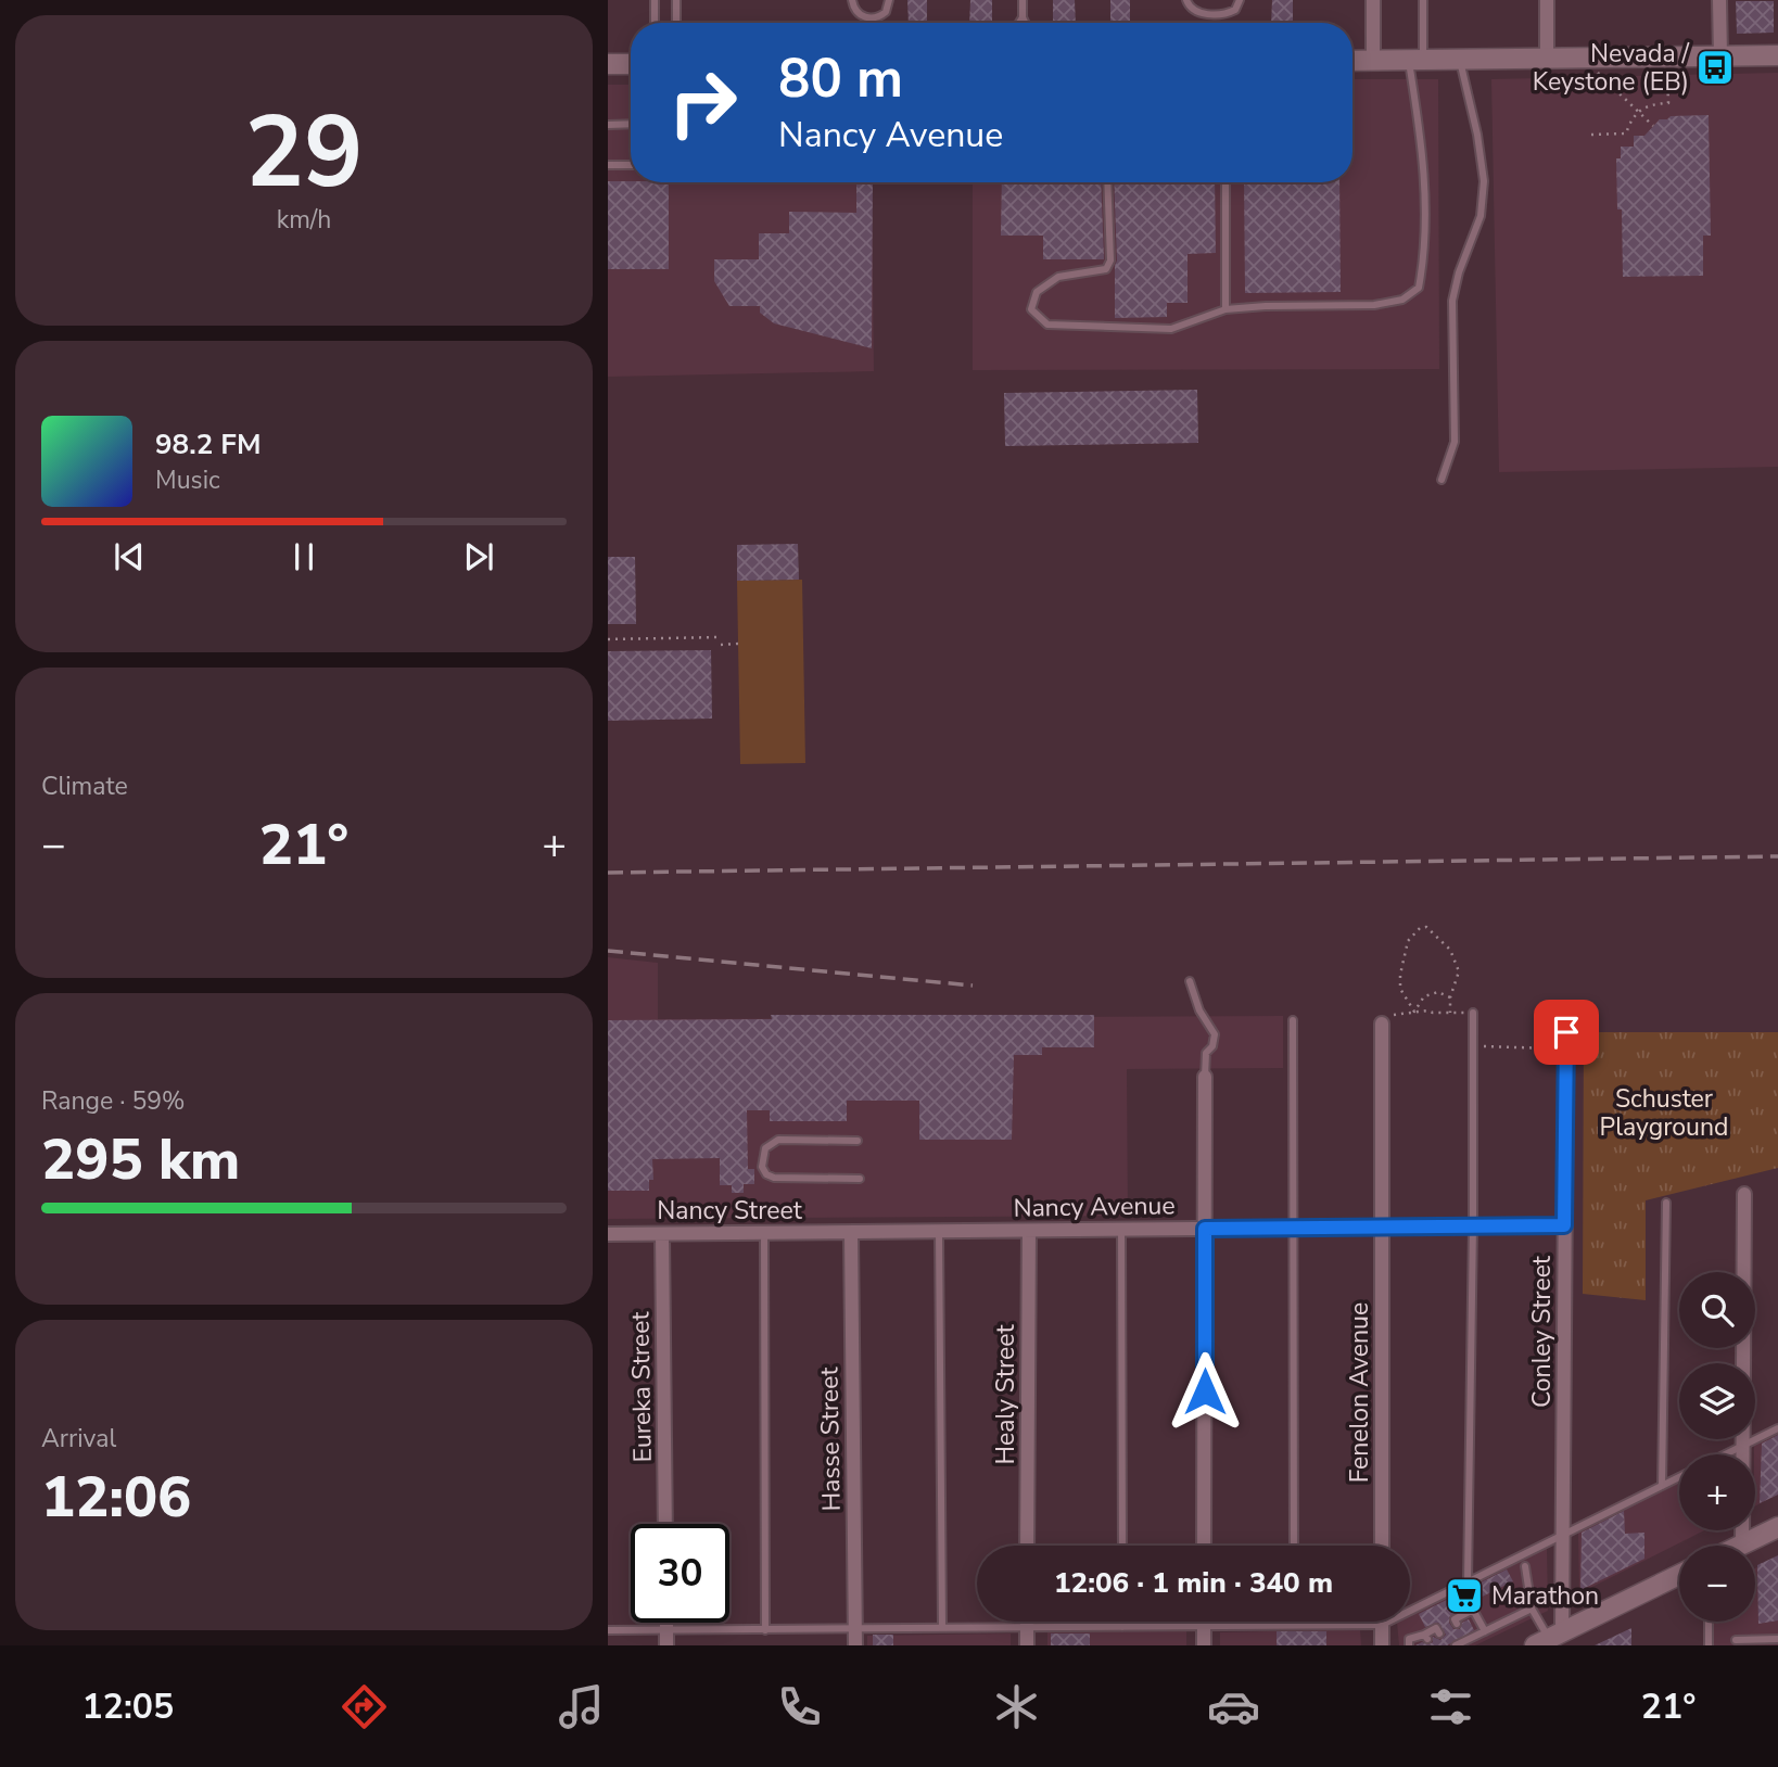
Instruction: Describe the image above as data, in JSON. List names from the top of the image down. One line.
{"streets":{"street":["Nancy Avenue","Nancy Street","Conley Street","Eureka Street","Fenelon Avenue","Healy Street","Hasse Street"]},"crossings":[["Nancy Avenue","Nancy Street"],["Nancy Avenue","Conley Street"],["Nancy Avenue","Fenelon Avenue"],["Nancy Avenue","Healy Street"],["Nancy Avenue","Hasse Street"],["Nancy Street","Eureka Street"],["Nancy Street","Hasse Street"]],"parks":["Schuster Playground"],"places":{"bus stop":["Nevada / Keystone (EB)"],"supermarket":["Marathon"]},"page":{"tile":[["29","km/h"],"Climate",["Range · 59%","295 km"],["Arrival","12:06"]],"turn":["80 m","Nancy Avenue"],"song":["98.2 FM","Music"],"heat":["−","21°","+"],"map_buttons":["+","−"],"limit":"30","trip":"12:06 · 1 min · 340 m","tabs":["12:05","21°"]}}
